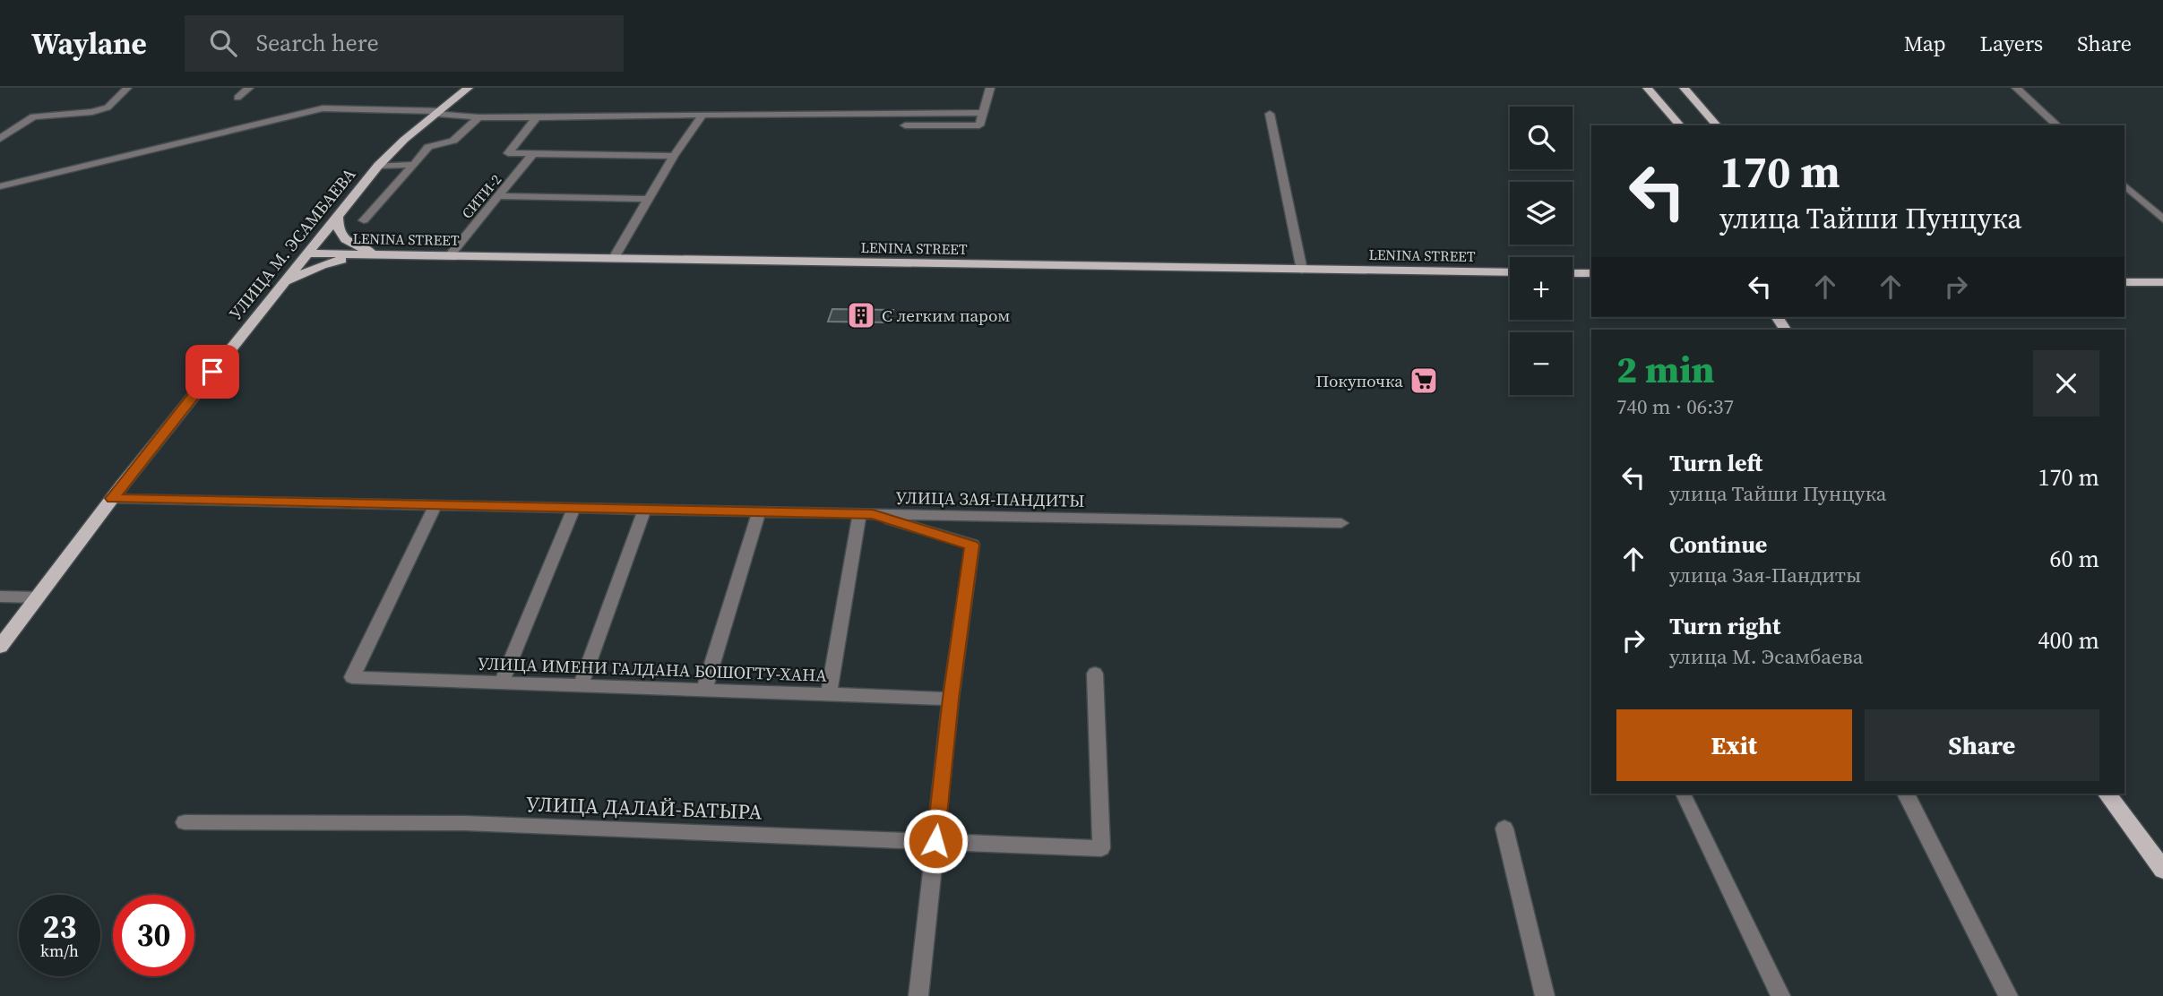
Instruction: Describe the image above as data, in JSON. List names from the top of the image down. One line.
{"streets":{"main road":["LENINA STREET","УЛИЦА М. ЭСАМБАЕВА"],"street":["СИТИ-2","УЛИЦА ЗАЯ-ПАНДИТЫ","УЛИЦА ИМЕНИ ГАЛДАНА БОШОГТУ-ХАНА","УЛИЦА ДАЛАЙ-БАТЫРА"]},"crossings":[["СИТИ-2","LENINA STREET"],["LENINA STREET","УЛИЦА М. ЭСАМБАЕВА"],["УЛИЦА М. ЭСАМБАЕВА","УЛИЦА ЗАЯ-ПАНДИТЫ"],["УЛИЦА ЗАЯ-ПАНДИТЫ","УЛИЦА ИМЕНИ ГАЛДАНА БОШОГТУ-ХАНА"]],"places":{"building":["С легким паром"],"supermarket":["Покупочка"]},"page":{"header":"Waylane","search":"Search here","nav":["Map","Layers","Share"],"map_buttons":["+","−"],"turn":["170 m","улица Тайши Пунцука"],"heading":["2 min","740 m · 06:37"],"list":[{"name":"Turn left","note":"улица Тайши Пунцука","value":"170 m"},{"name":"Continue","note":"улица Зая-Пандиты","value":"60 m"},{"name":"Turn right","note":"улица М. Эсамбаева","value":"400 m"}],"buttons":["Exit","Share"],"speed":"23 km/h","limit":"30"}}
